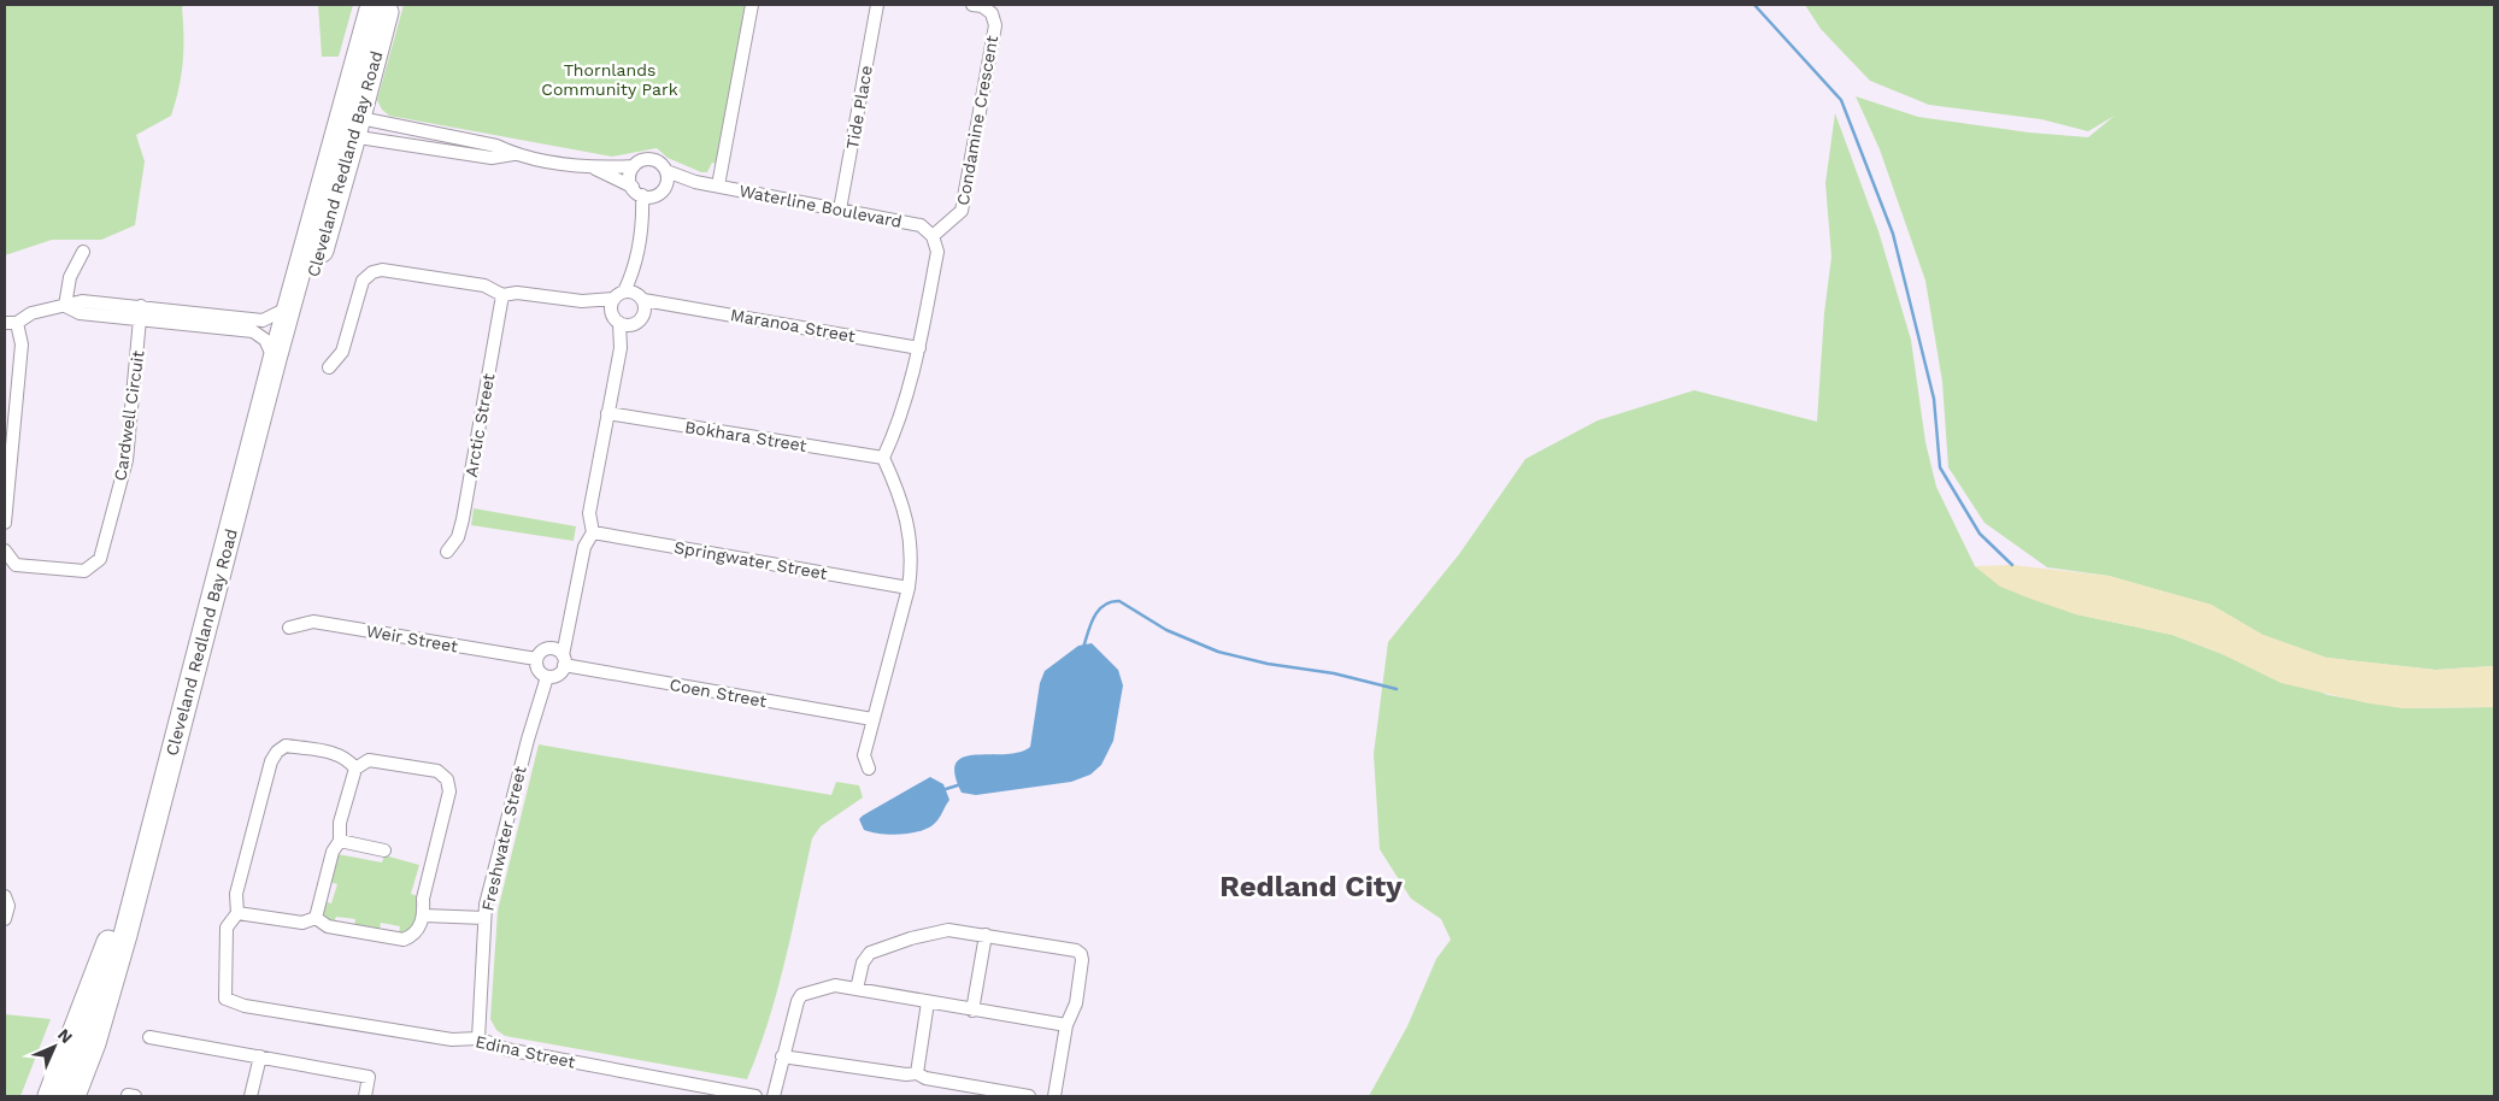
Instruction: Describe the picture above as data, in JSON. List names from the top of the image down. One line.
{"streets":{"highway":["Cleveland Redland Bay Road"],"street":["Tide Place","Condamine Crescent","Waterline Boulevard","Maranoa Street","Cardwell Circuit","Arctic Street","Bokhara Street","Springwater Street","Weir Street","Coen Street","Freshwater Street","Edina Street"]},"crossings":[["Tide Place","Waterline Boulevard"],["Condamine Crescent","Waterline Boulevard"],["Weir Street","Coen Street"],["Weir Street","Freshwater Street"],["Coen Street","Freshwater Street"],["Freshwater Street","Edina Street"]],"districts":["Redland City"],"parks":["Thornlands Community Park"],"north":"top right"}
